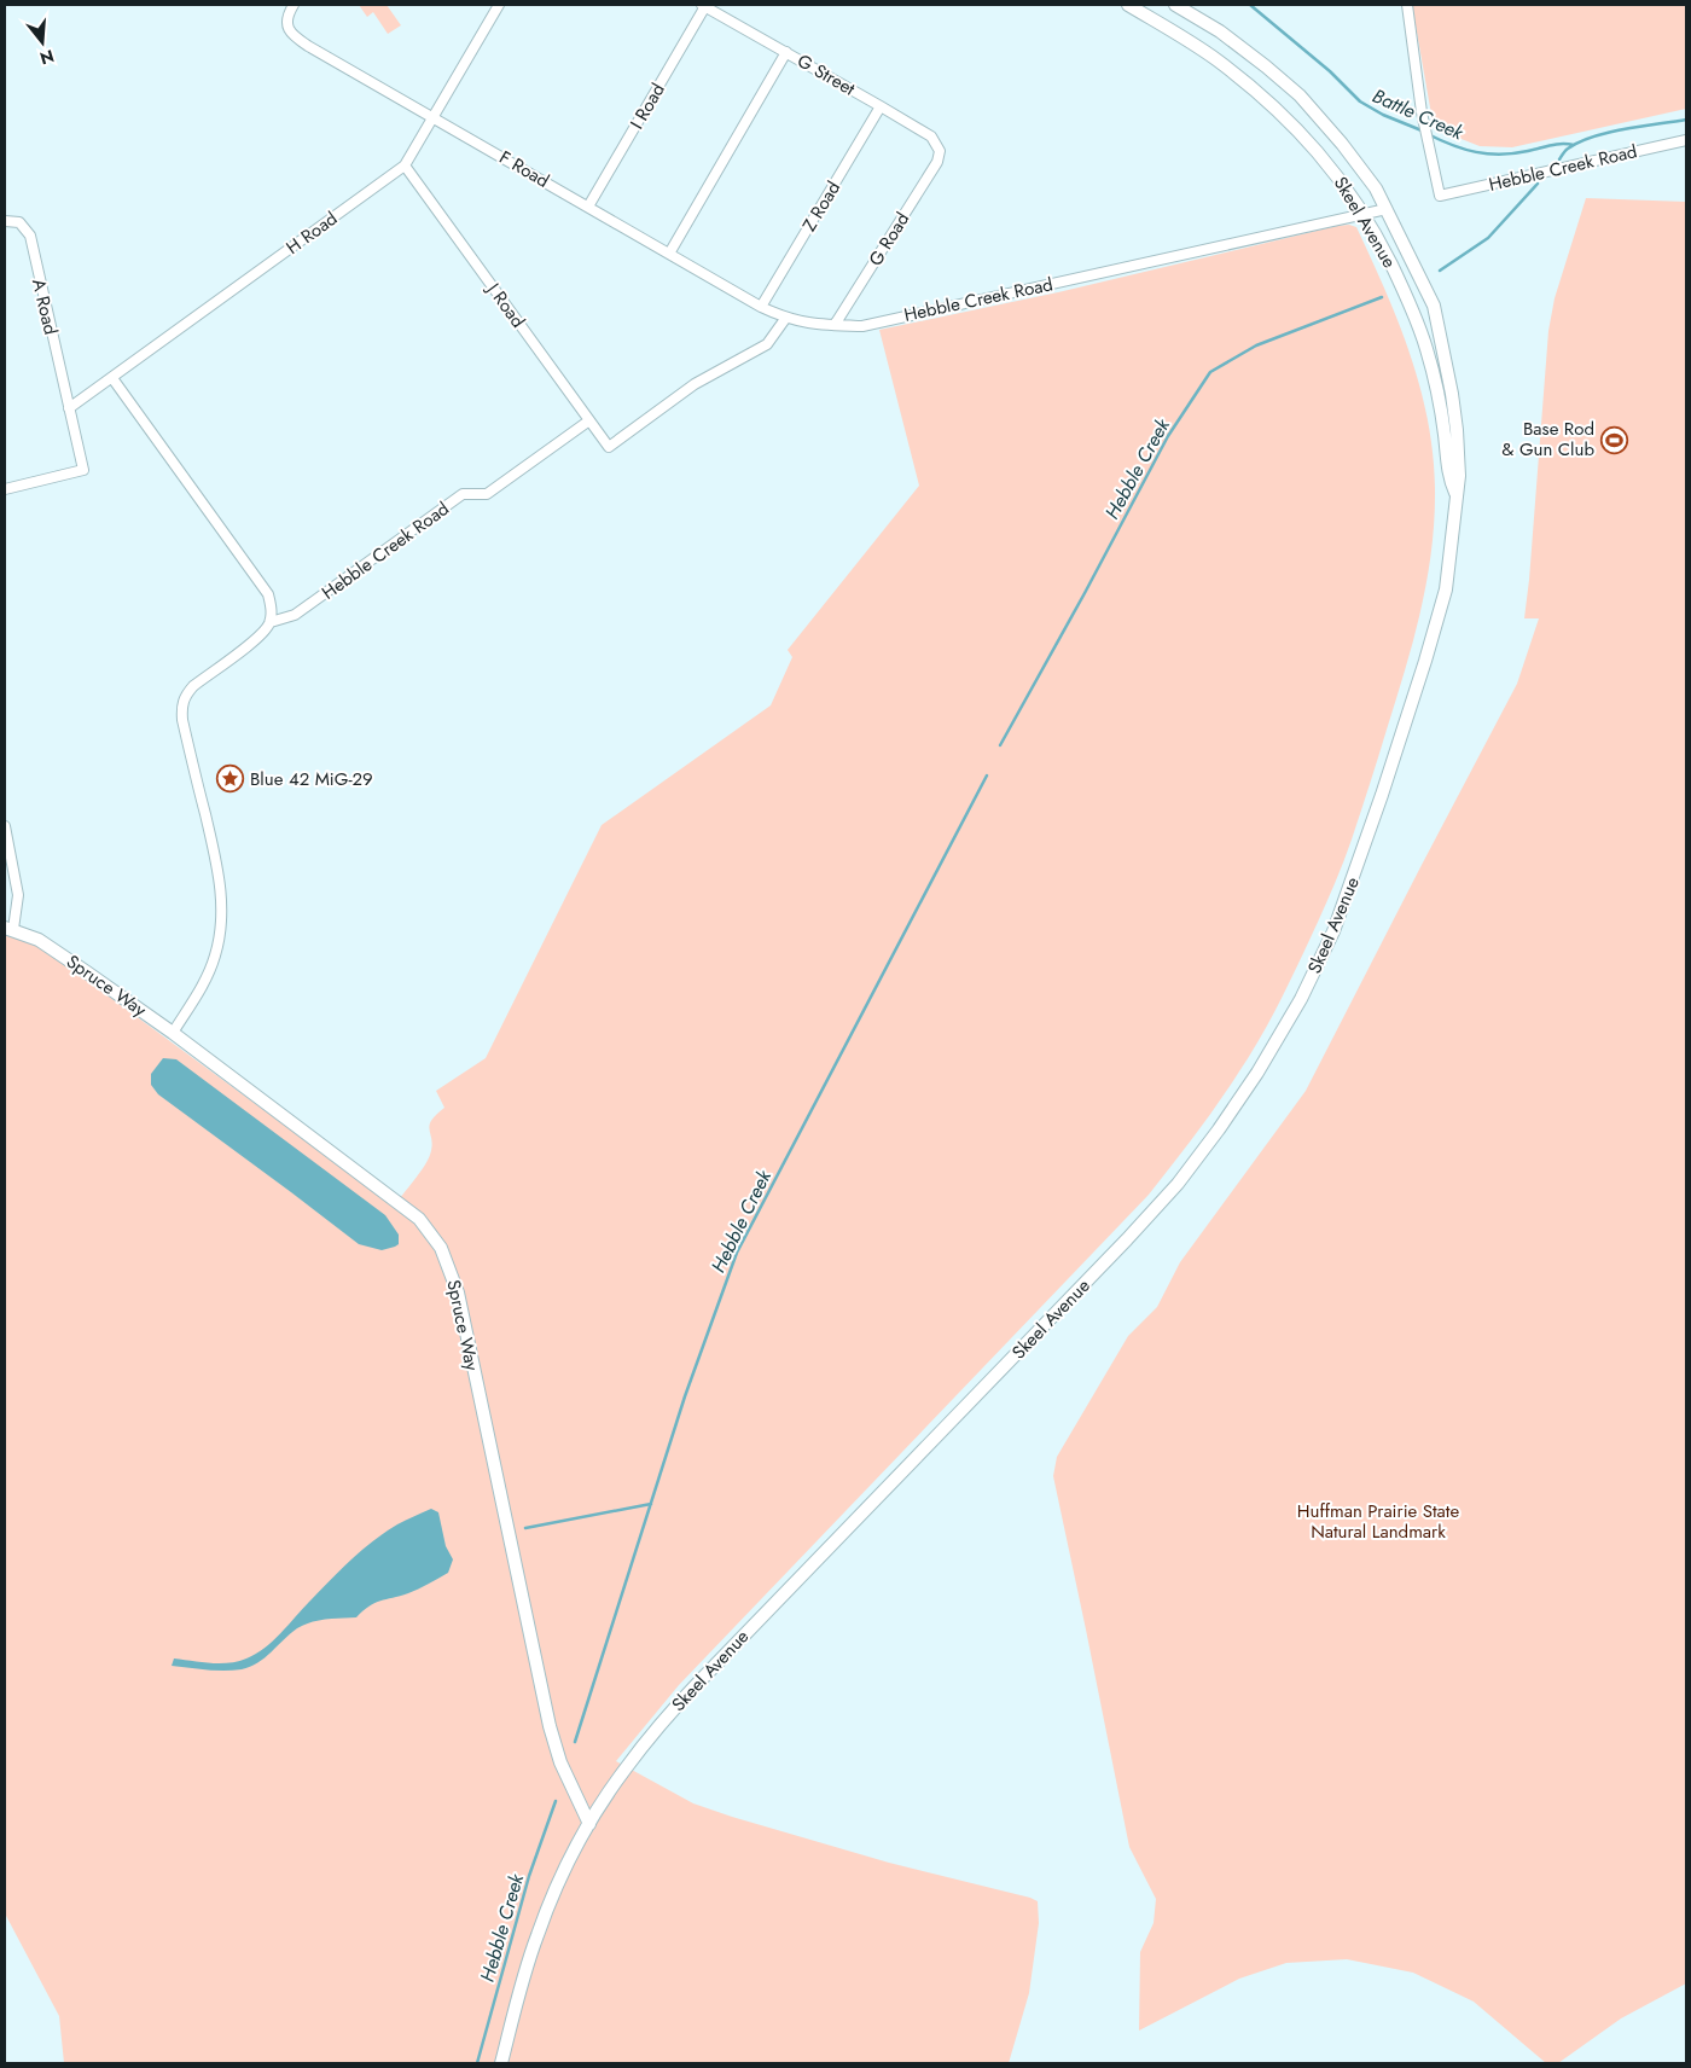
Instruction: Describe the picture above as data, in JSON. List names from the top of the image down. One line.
{"streets":{"street":["G Street","I Road","Hebble Creek Road","F Road","Z Road","Skeel Avenue","H Road","G Road","J Road","A Road","Spruce Way"]},"crossings":[["G Street","I Road"],["G Street","Z Road"],["G Street","G Road"],["I Road","F Road"],["Hebble Creek Road","F Road"],["Hebble Creek Road","Skeel Avenue"],["Hebble Creek Road","G Road"],["Hebble Creek Road","J Road"],["F Road","Z Road"],["F Road","H Road"],["F Road","J Road"],["Skeel Avenue","Spruce Way"],["H Road","J Road"],["H Road","A Road"]],"water":["Battle Creek","Hebble Creek"],"parks":["Huffman Prairie State Natural Landmark"],"places":{"sports":["Base Rod & Gun Club"],"place":["Blue 42 MiG-29"]},"north":"bottom"}
